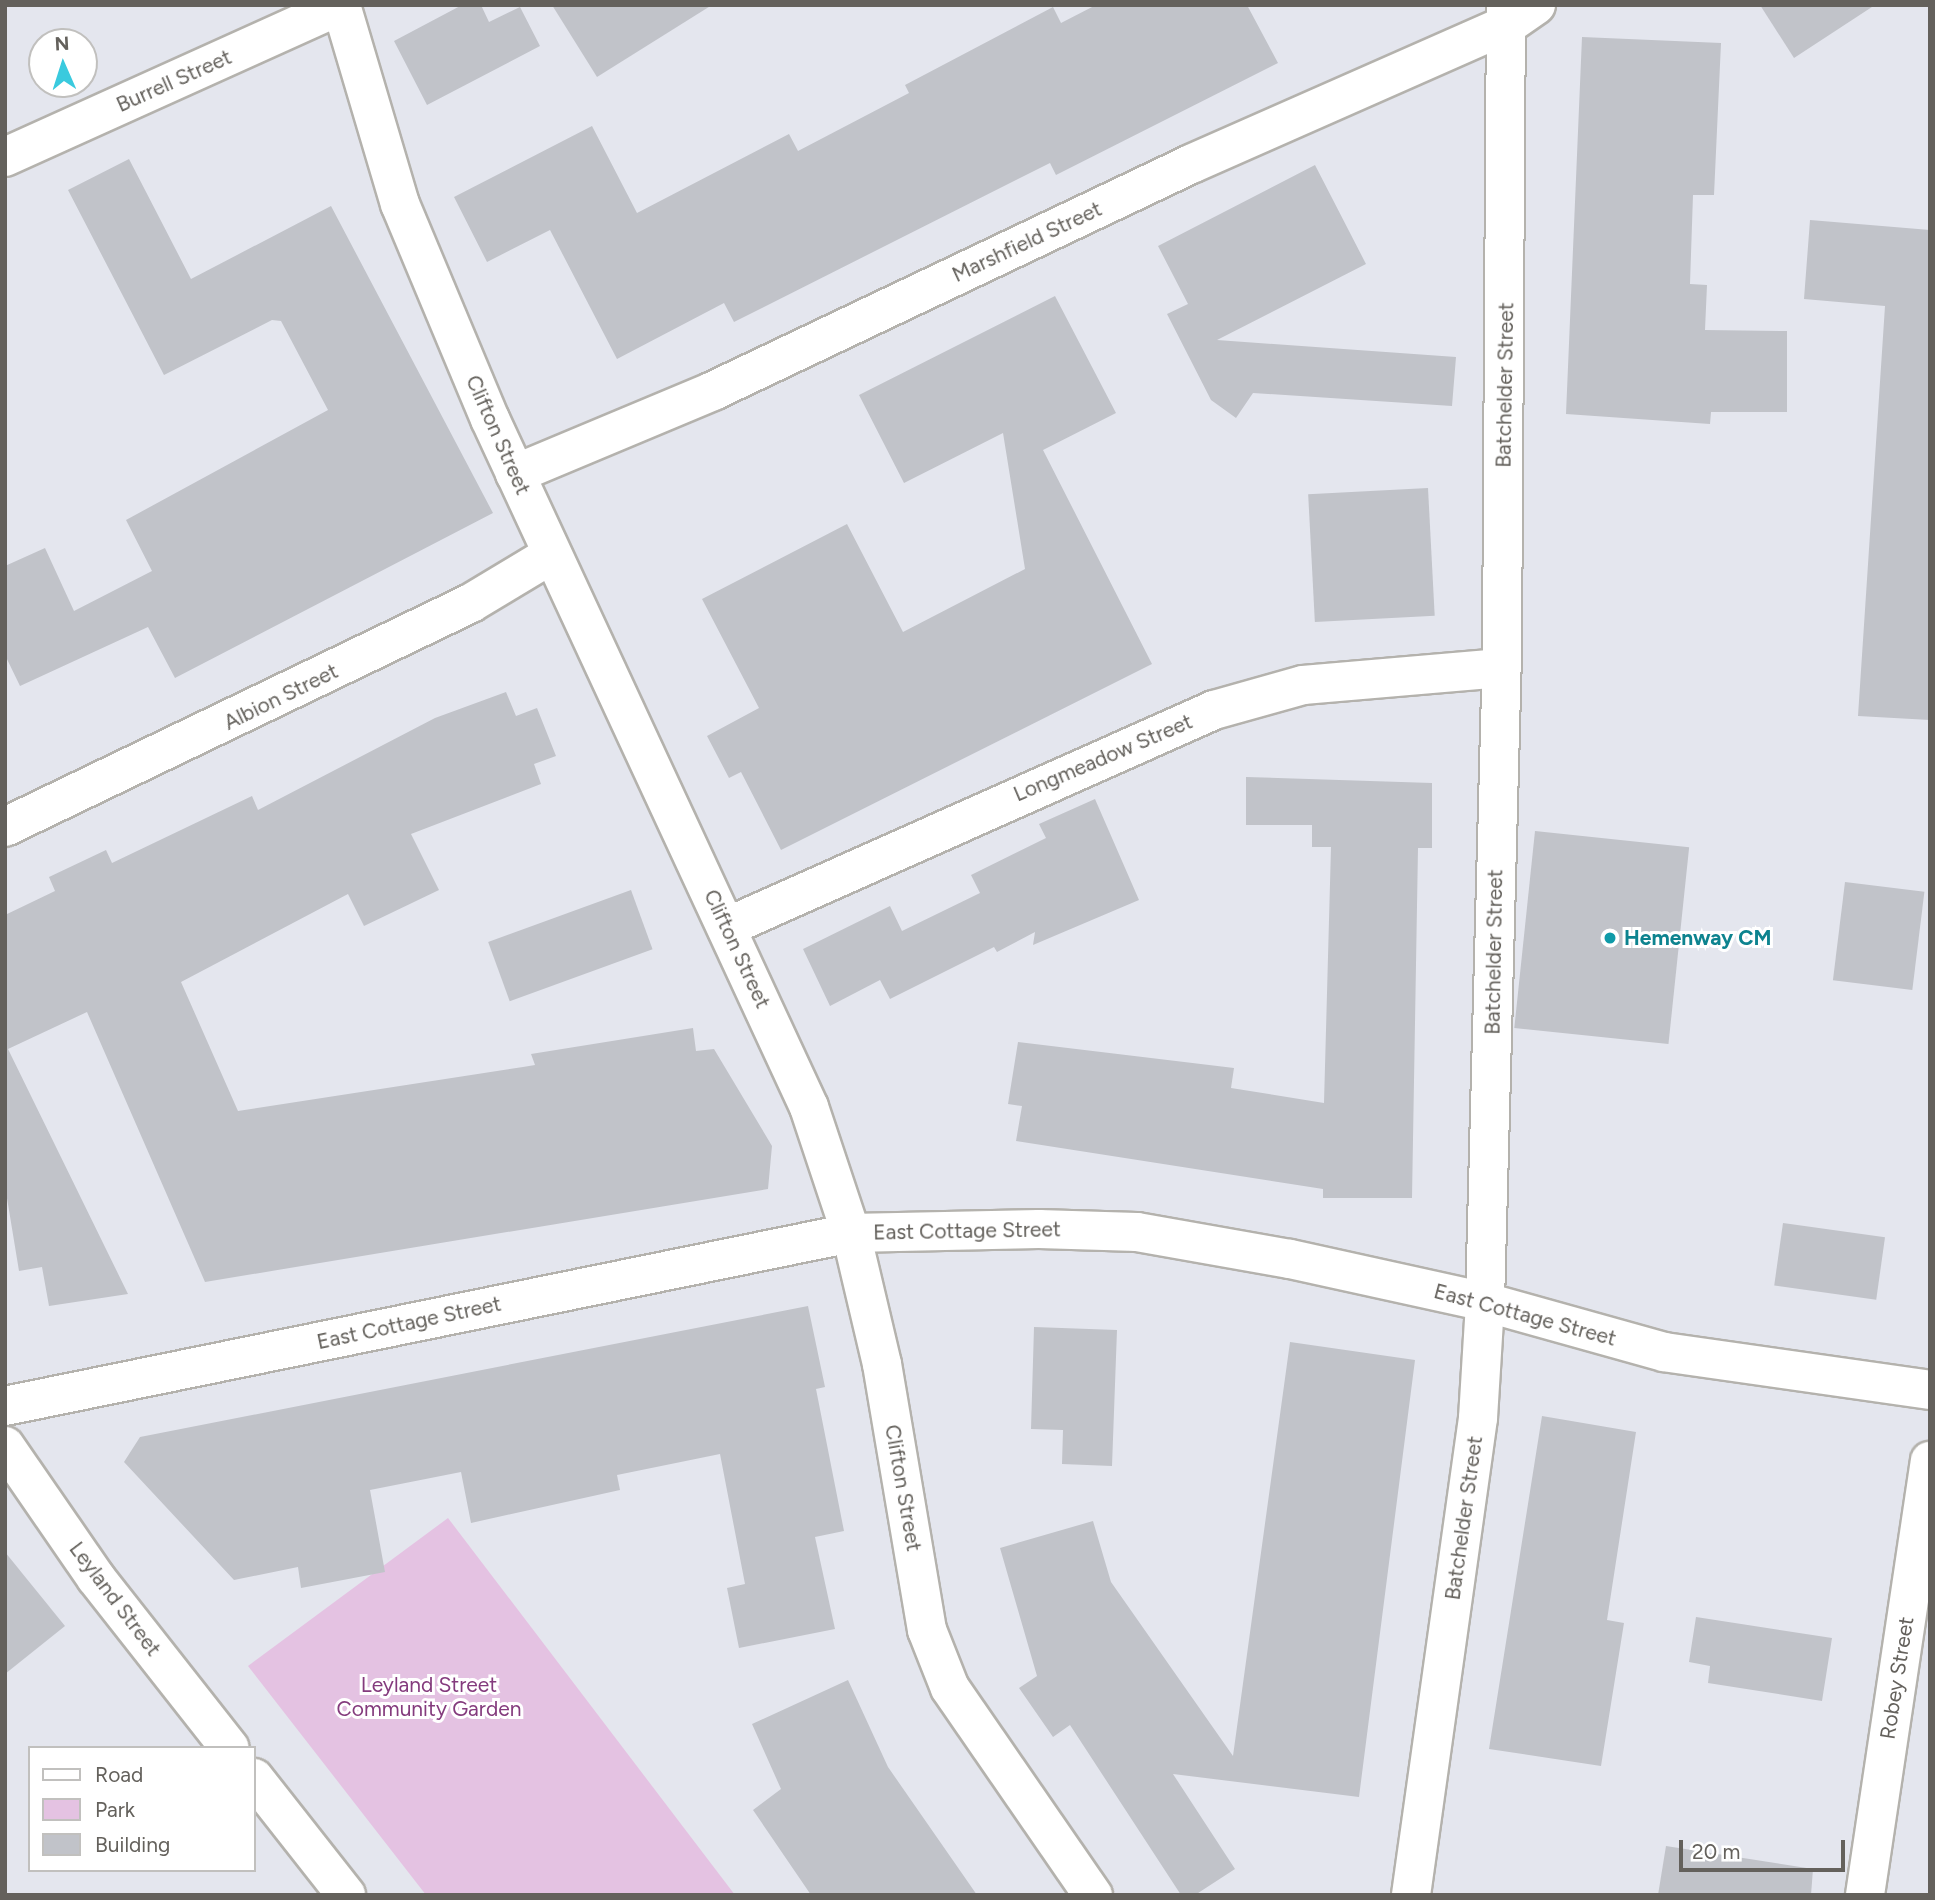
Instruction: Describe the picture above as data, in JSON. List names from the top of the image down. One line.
{"streets":{"street":["Burrell Street","Marshfield Street","Batchelder Street","Clifton Street","Albion Street","Longmeadow Street","East Cottage Street","Leyland Street","Robey Street"]},"crossings":[["Burrell Street","Clifton Street"],["Marshfield Street","Batchelder Street"],["Marshfield Street","Clifton Street"],["Batchelder Street","Longmeadow Street"],["Batchelder Street","East Cottage Street"],["Clifton Street","Albion Street"],["Clifton Street","Longmeadow Street"],["Clifton Street","East Cottage Street"]],"parks":["Leyland Street Community Garden"],"places":["Hemenway CM"],"legend":["Road","Park","Building"],"scale_bar":"20 m","north":"top"}
